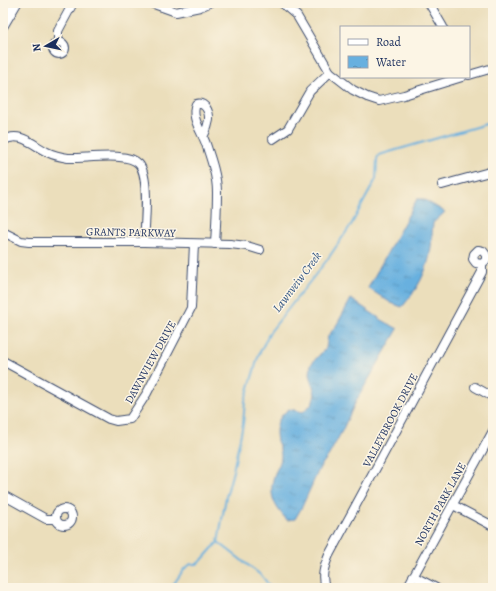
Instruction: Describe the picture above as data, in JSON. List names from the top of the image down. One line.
{"streets":{"street":["GRANTS PARKWAY","DAWNVIEW DRIVE","VALLEYBROOK DRIVE","NORTH PARK LANE"]},"crossings":[["GRANTS PARKWAY","DAWNVIEW DRIVE"]],"water":["Lawnveiw Creek"],"legend":["Road","Water"],"north":"left"}
